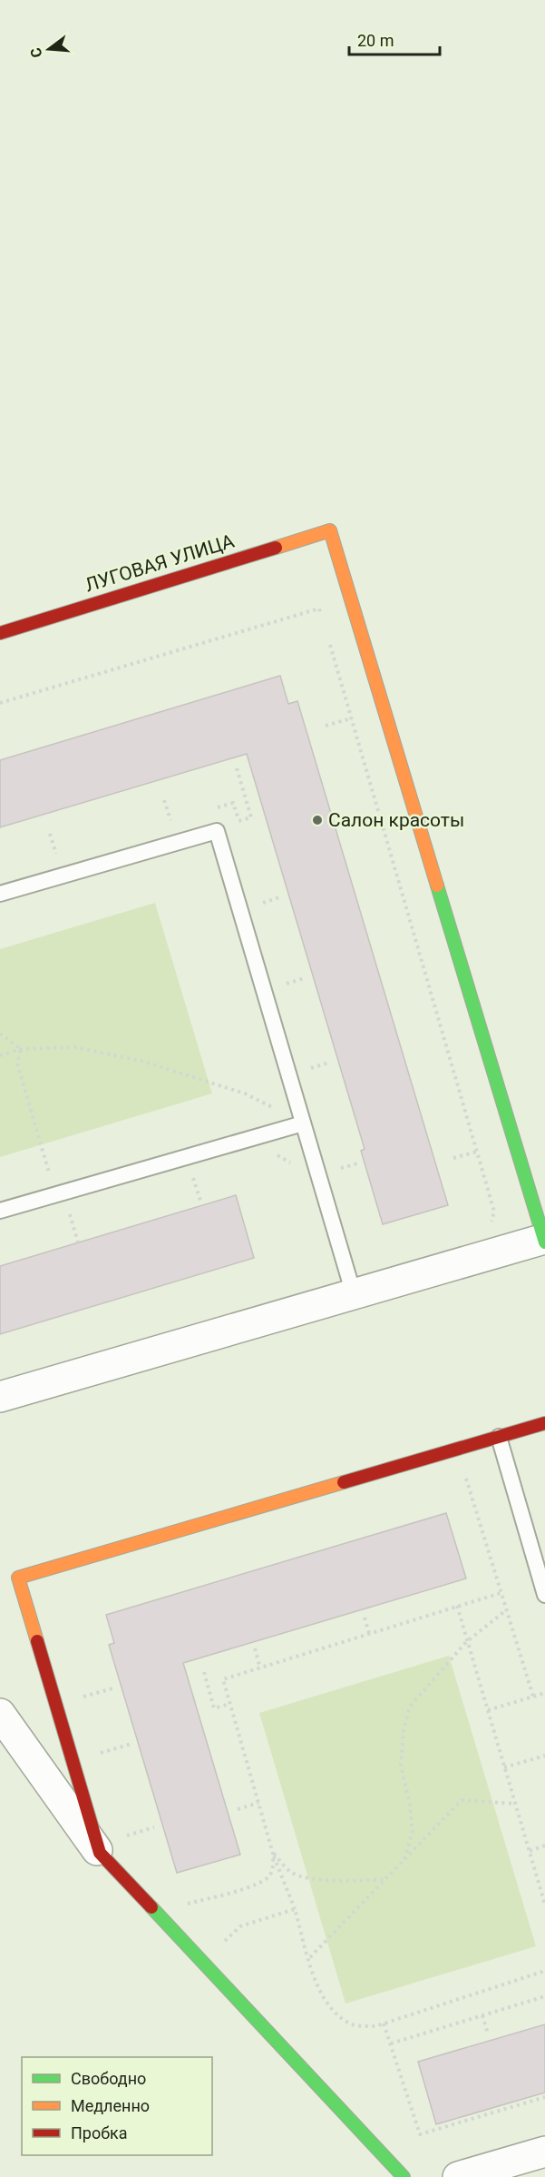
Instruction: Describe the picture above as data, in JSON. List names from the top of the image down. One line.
{"streets":{"street":["ЛУГОВАЯ УЛИЦА"]},"places":["Салон красоты"],"legend":["Свободно","Медленно","Пробка"],"scale_bar":"20 m","north":"left"}
